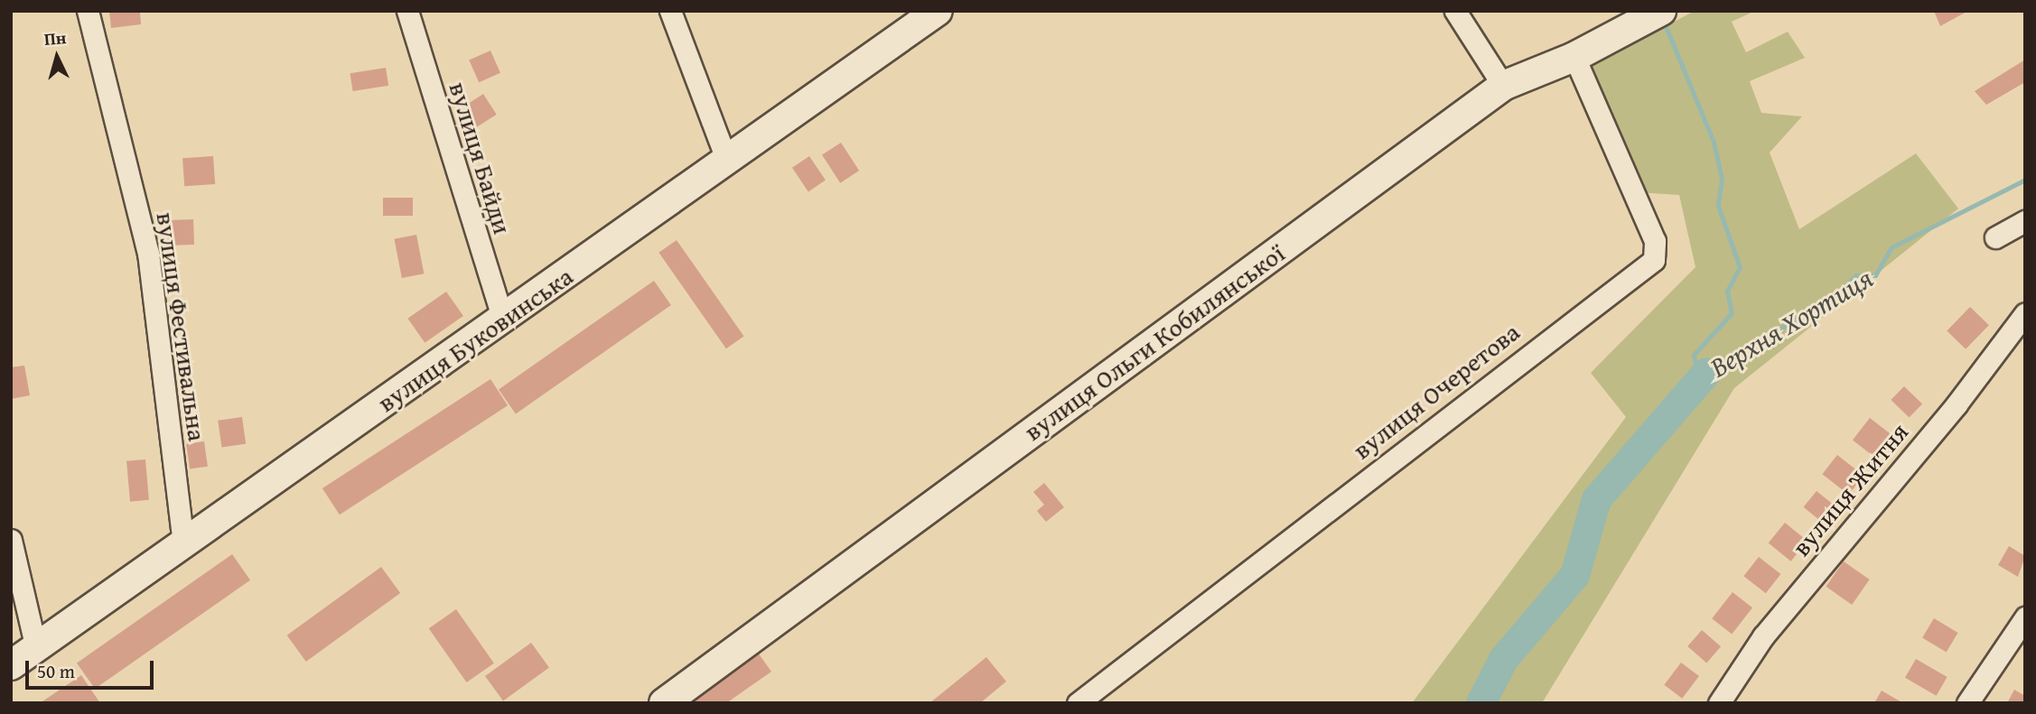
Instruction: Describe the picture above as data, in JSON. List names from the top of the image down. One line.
{"streets":{"street":["вулиця Байди","вулиця Фестивальна","вулиця Буковинська","вулиця Ольги Кобилянської","вулиця Очеретова","вулиця Житня"]},"crossings":[["вулиця Байди","вулиця Буковинська"],["вулиця Фестивальна","вулиця Буковинська"],["вулиця Ольги Кобилянської","вулиця Очеретова"]],"water":["Верхня Хортиця"],"scale_bar":"50 m","north":"top"}
